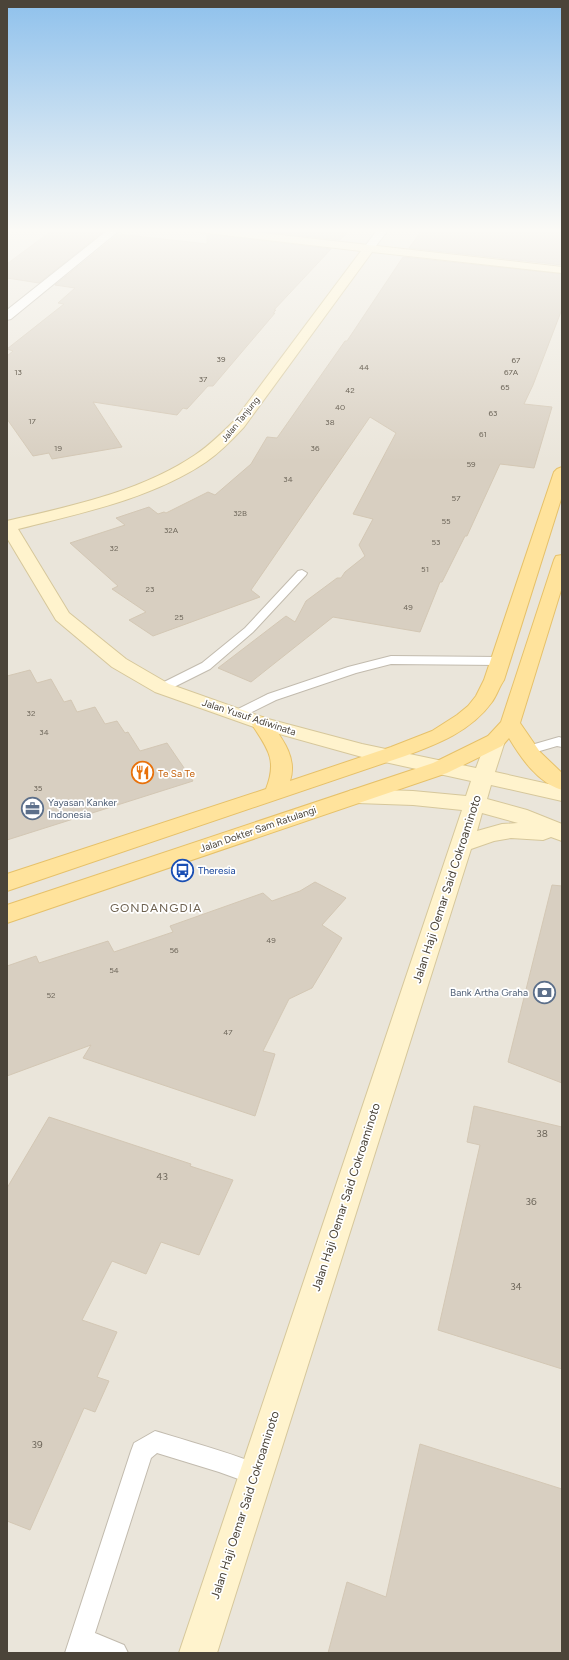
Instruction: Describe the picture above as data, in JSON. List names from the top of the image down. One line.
{"streets":{"main road":["Jalan Dokter Sam Ratulangi","Jalan Haji Oemar Said Cokroaminoto"],"street":["Jalan Tanjung","Jalan Yusuf Adiwinata"]},"crossings":[["Jalan Tanjung","Jalan Yusuf Adiwinata"],["Jalan Yusuf Adiwinata","Jalan Dokter Sam Ratulangi"],["Jalan Yusuf Adiwinata","Jalan Haji Oemar Said Cokroaminoto"],["Jalan Dokter Sam Ratulangi","Jalan Haji Oemar Said Cokroaminoto"]],"districts":["GONDANGDIA"],"places":{"restaurant":["Te Sa Te"],"office":["Yayasan Kanker Indonesia"],"bus stop":["Theresia"],"bank":["Bank Artha Graha"]},"house_numbers":["39","67","44","13","67A","37","65","42","40","63","17","38","61","19","36","59","34","57","32B","55","32A","53","32","51","23","49","25","32","34","35","49","56","54","52","47","38","43","36","34","39"]}
